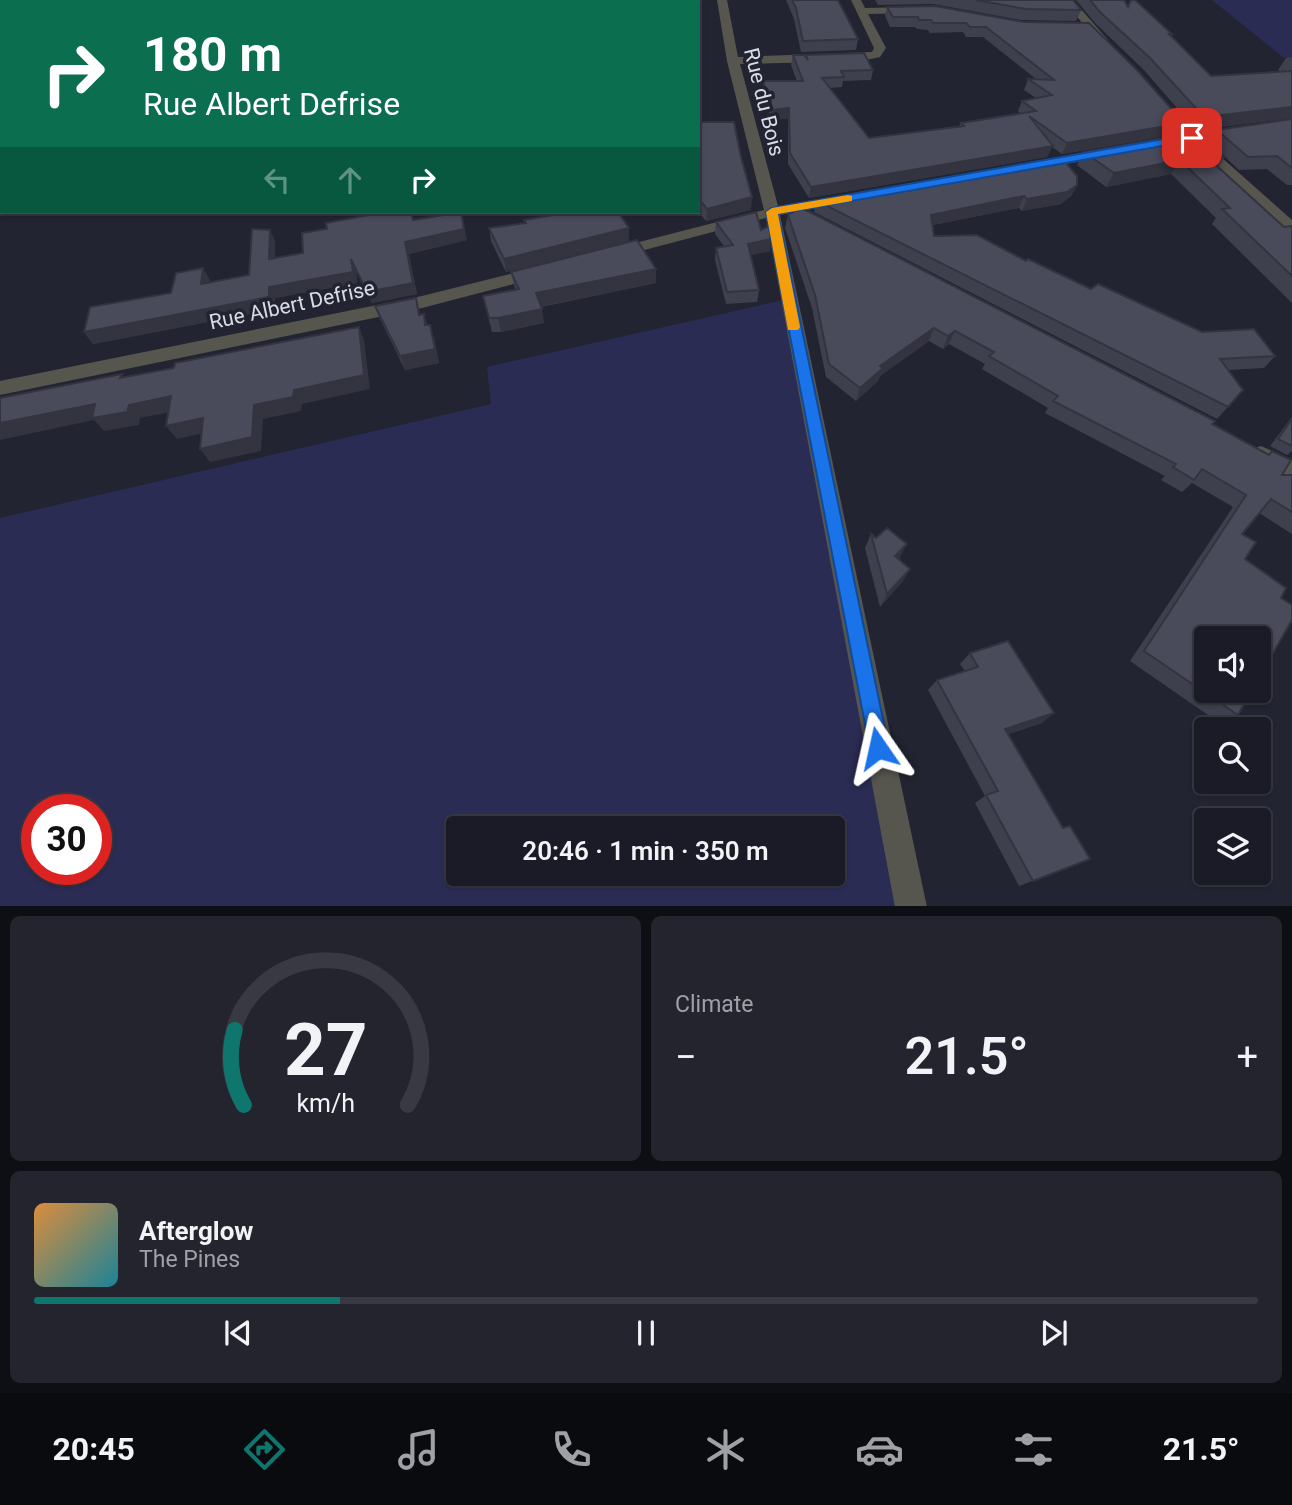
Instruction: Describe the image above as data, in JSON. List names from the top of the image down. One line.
{"streets":{"street":["Rue du Bois","Rue Albert Defrise"]},"page":{"turn":["180 m","Rue Albert Defrise"],"limit":"30","trip":"20:46 · 1 min · 350 m","tile":"Climate","heat":["−","21.5°","+"],"song":["Afterglow","The Pines"],"tabs":["20:45","21.5°"],"gauge":["27","km/h"]}}
